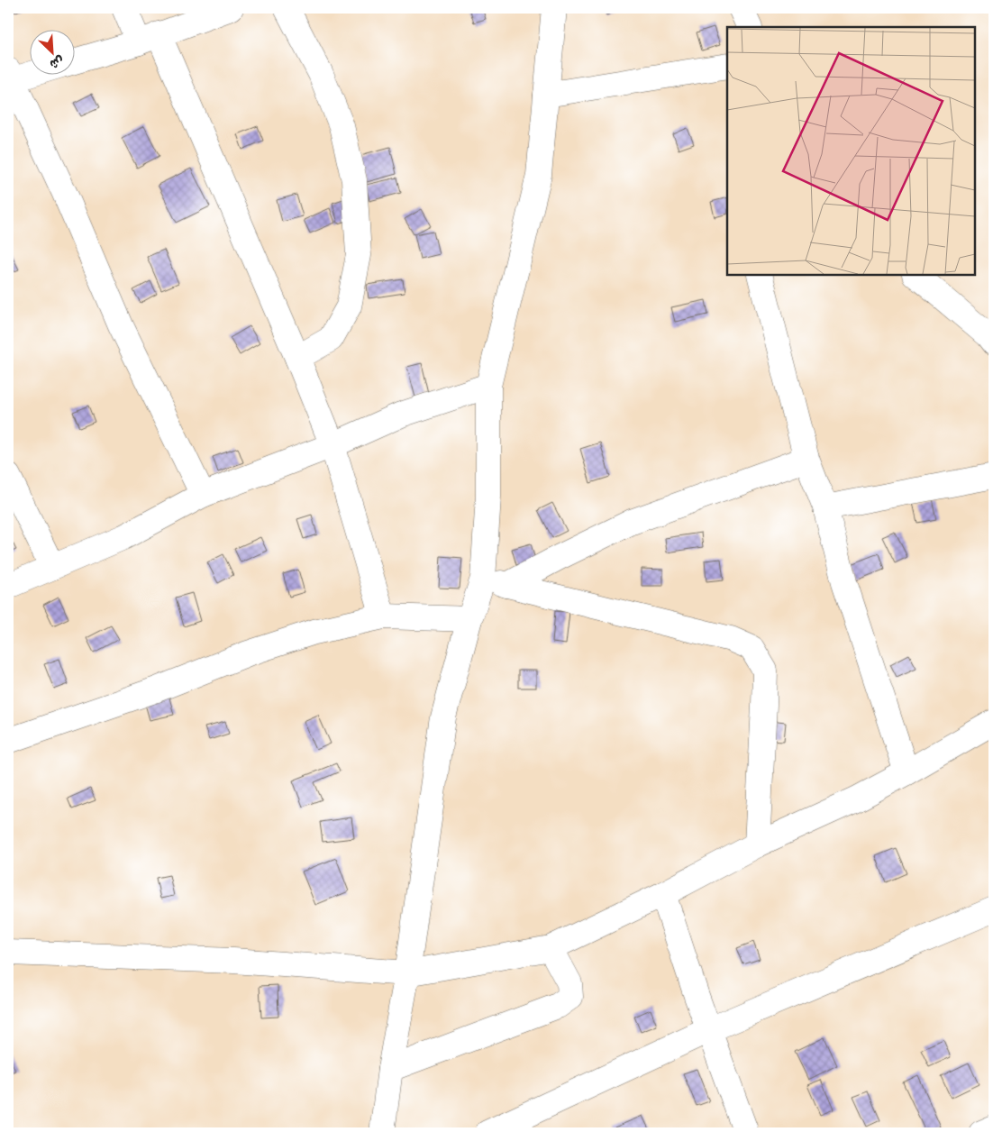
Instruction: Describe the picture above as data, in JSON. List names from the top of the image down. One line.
{"north":"bottom right"}
